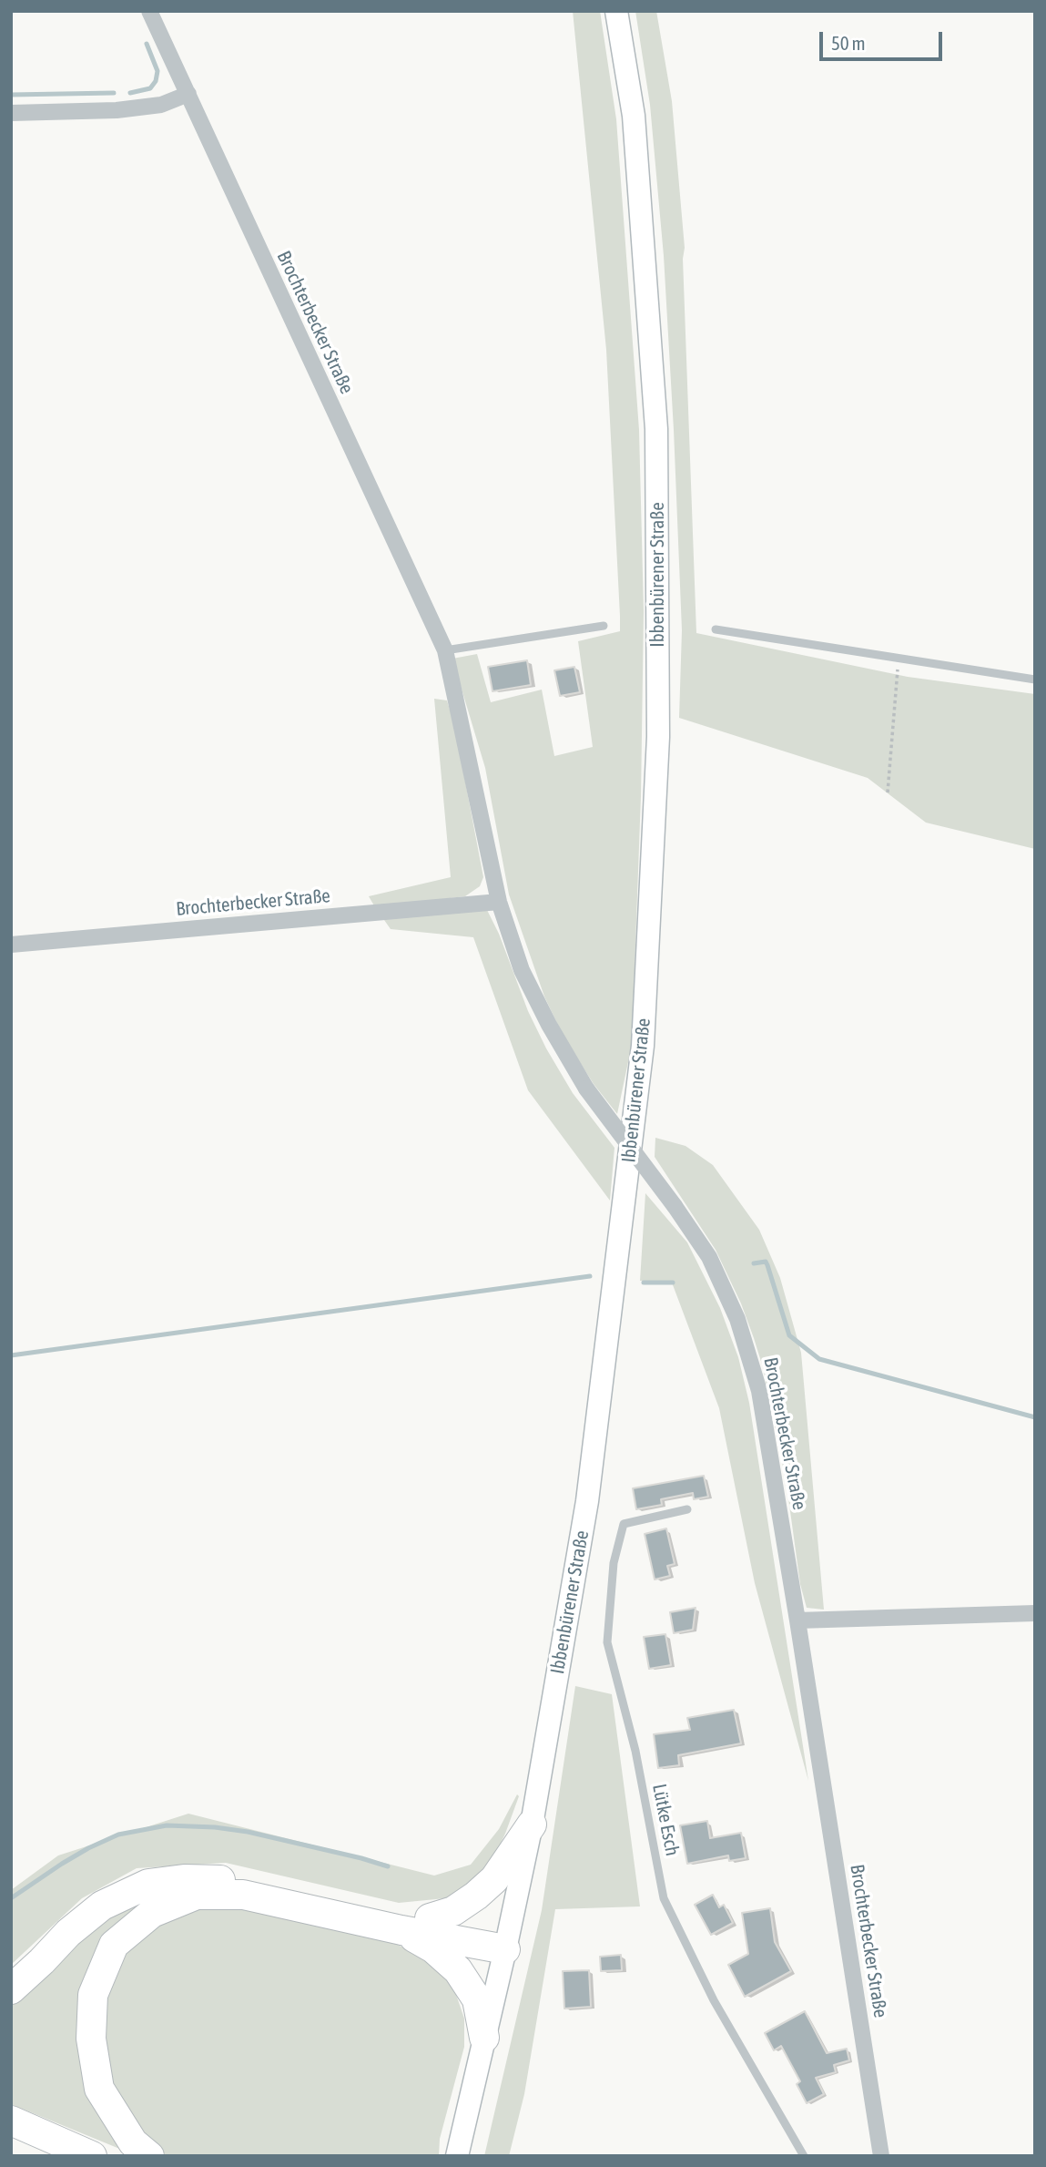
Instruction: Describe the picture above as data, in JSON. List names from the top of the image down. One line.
{"streets":{"main road":["Ibbenbürener Straße"],"street":["Brochterbecker Straße"],"lane":["Lütke Esch"]},"scale_bar":"50 m"}
